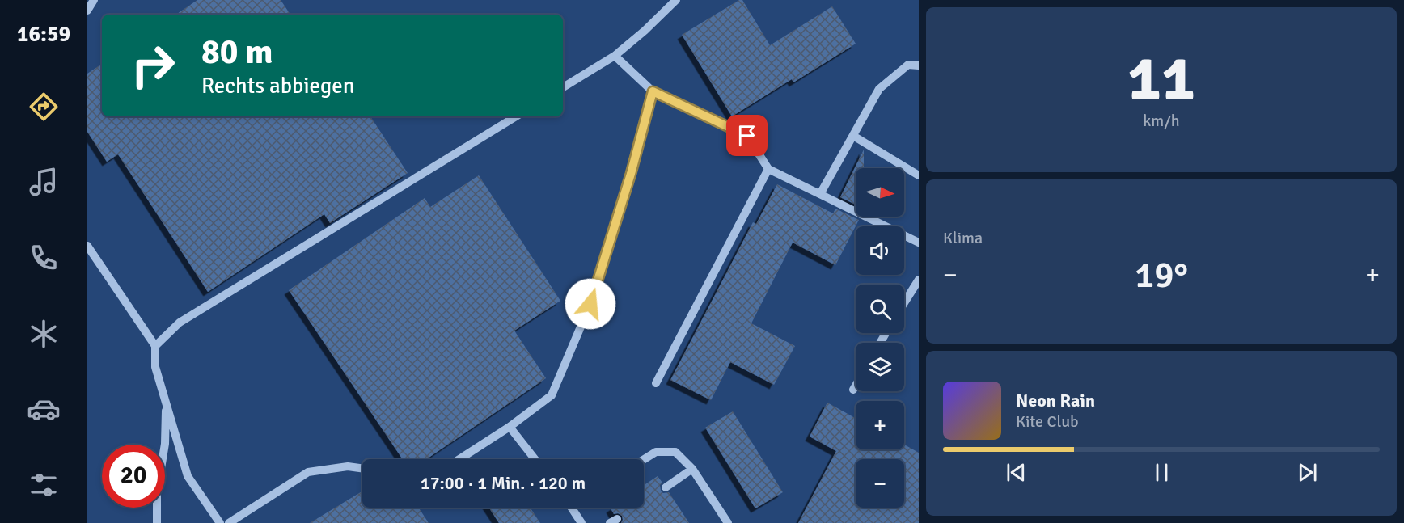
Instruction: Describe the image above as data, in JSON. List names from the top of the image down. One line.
{"north":"right","page":{"tabs":"16:59","tile":[["11","km/h"],"Klima"],"turn":["80 m","Rechts abbiegen"],"map_buttons":["+","−"],"heat":["−","19°","+"],"song":["Neon Rain","Kite Club"],"limit":"20","trip":"17:00 · 1 Min. · 120 m"}}
